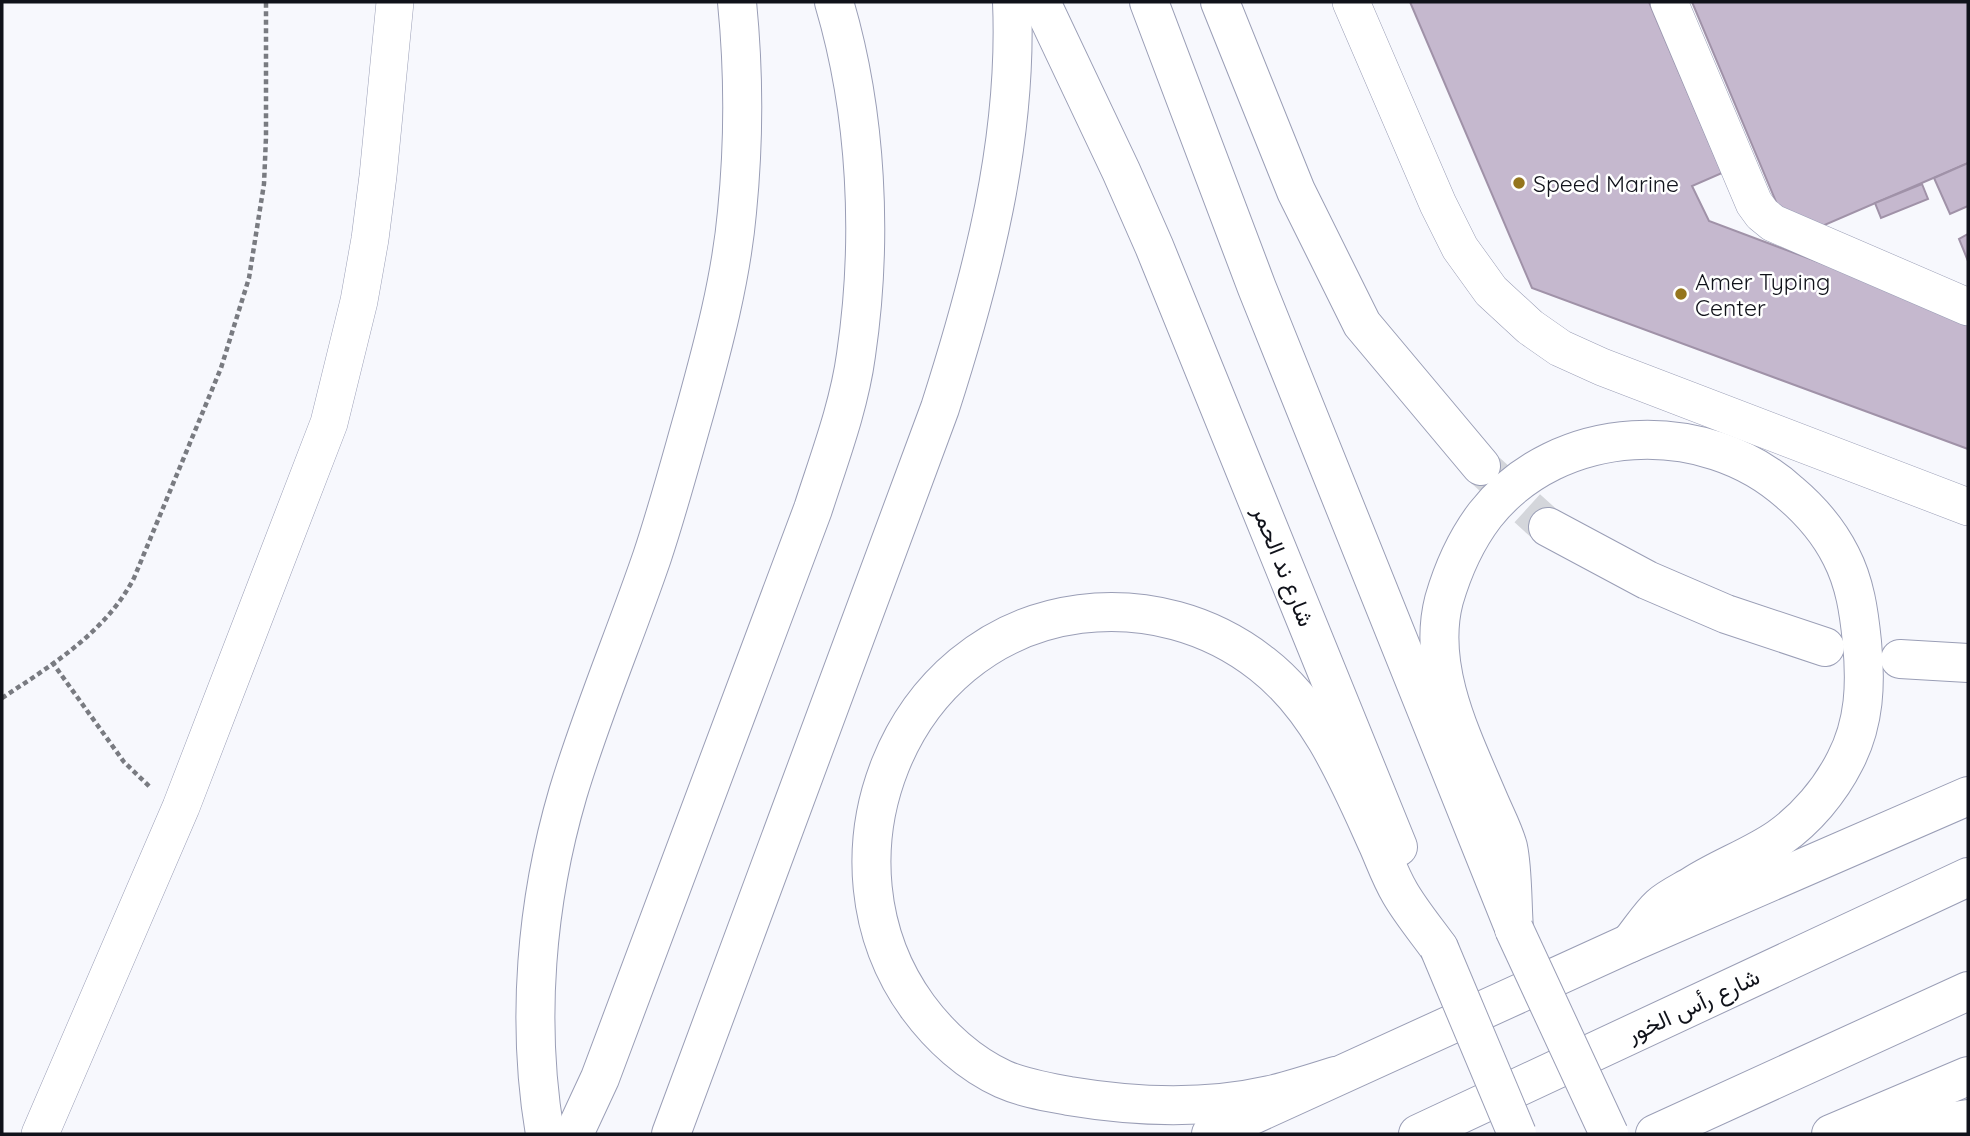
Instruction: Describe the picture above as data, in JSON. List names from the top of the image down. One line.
{"streets":{"main road":["شارع ند الحمر","شارع رأس الخور"]},"places":["Speed Marine","Amer Typing Center"]}
